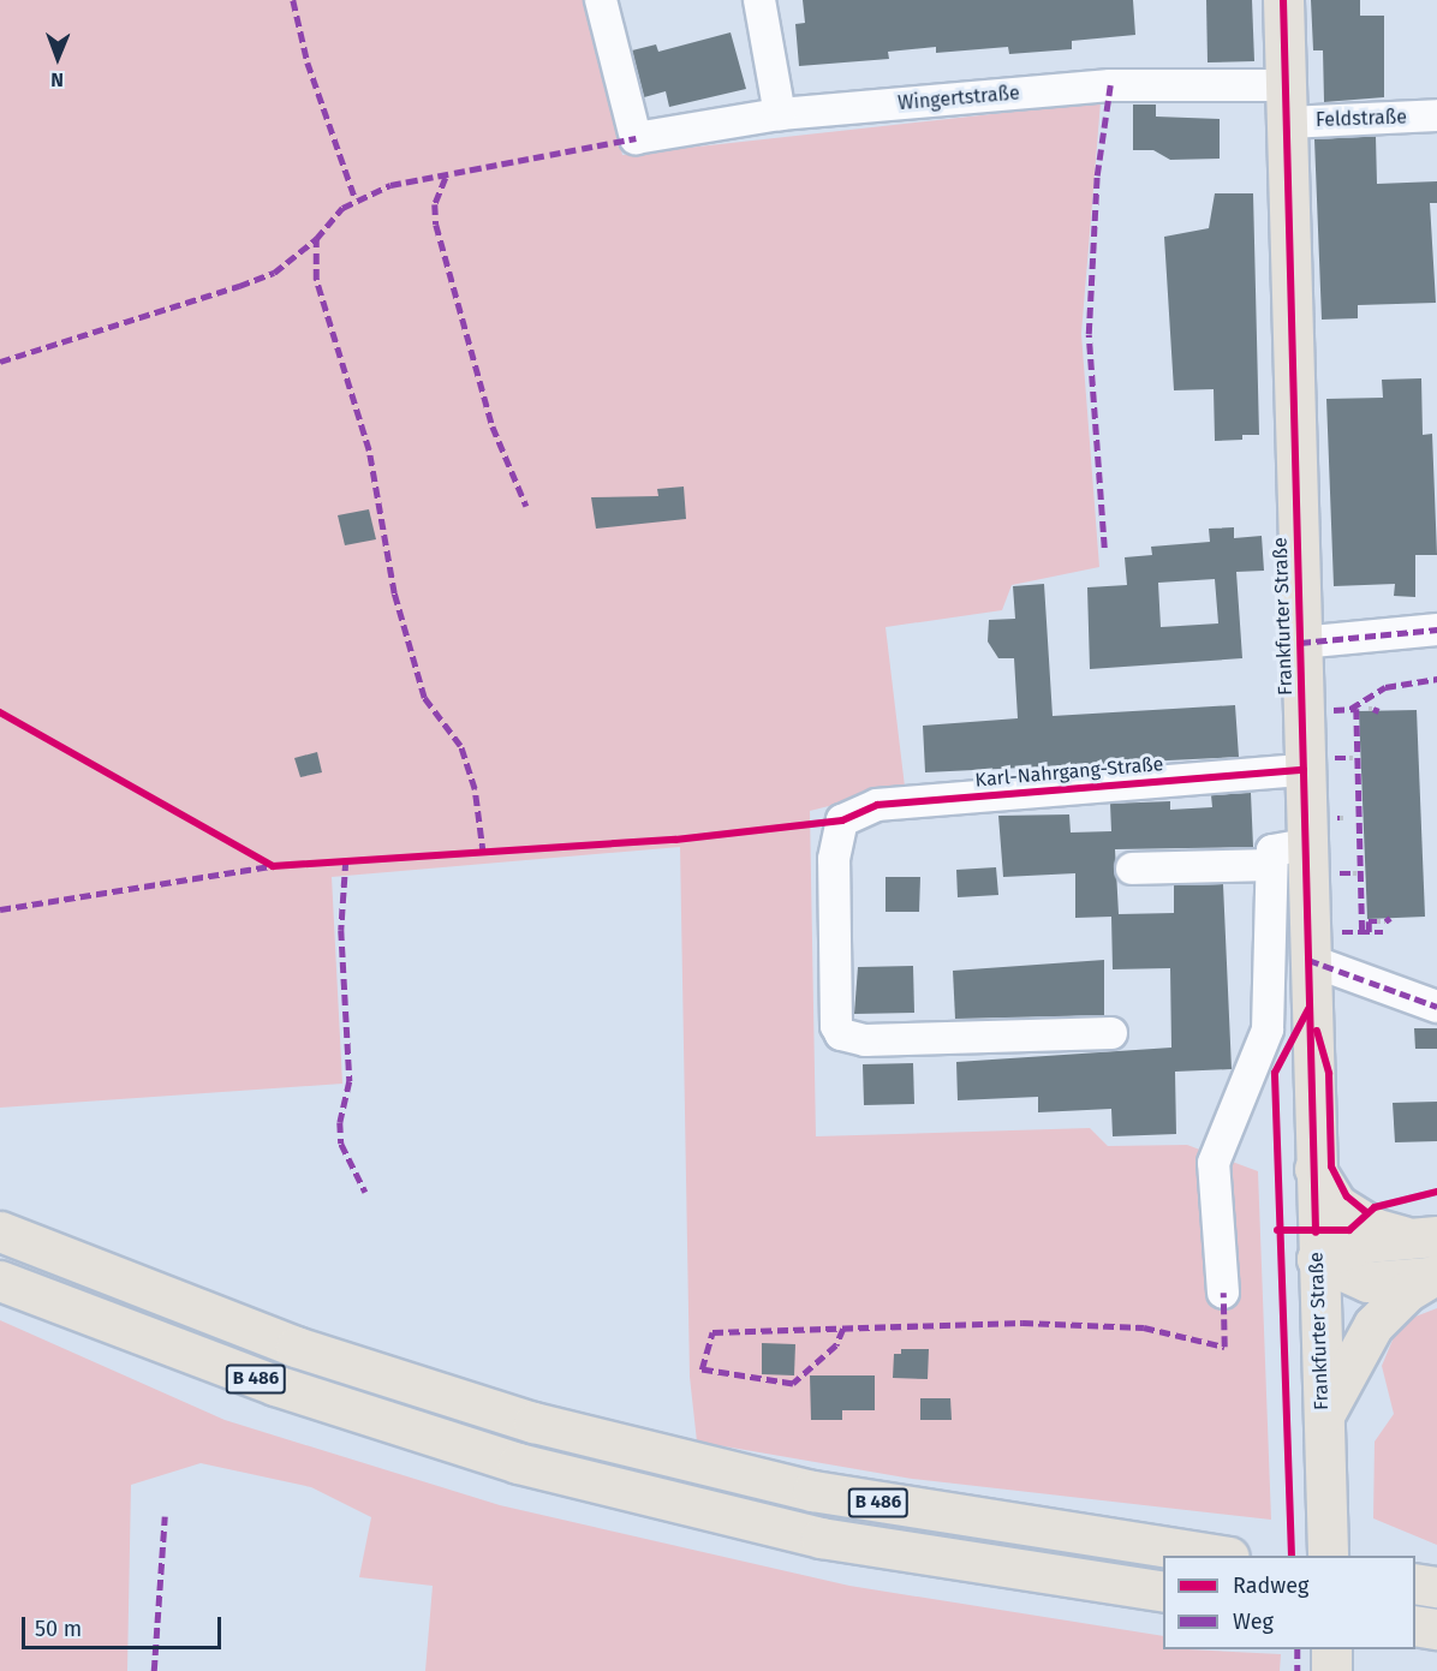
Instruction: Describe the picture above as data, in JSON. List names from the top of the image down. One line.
{"streets":{"main road":["Frankfurter Straße","B 486"],"street":["Wingertstraße","Feldstraße","Karl-Nahrgang-Straße"]},"crossings":[["Wingertstraße","Feldstraße"],["Wingertstraße","Frankfurter Straße"],["Feldstraße","Frankfurter Straße"],["Frankfurter Straße","Karl-Nahrgang-Straße"]],"legend":["Radweg","Weg"],"scale_bar":"50 m","north":"bottom"}
